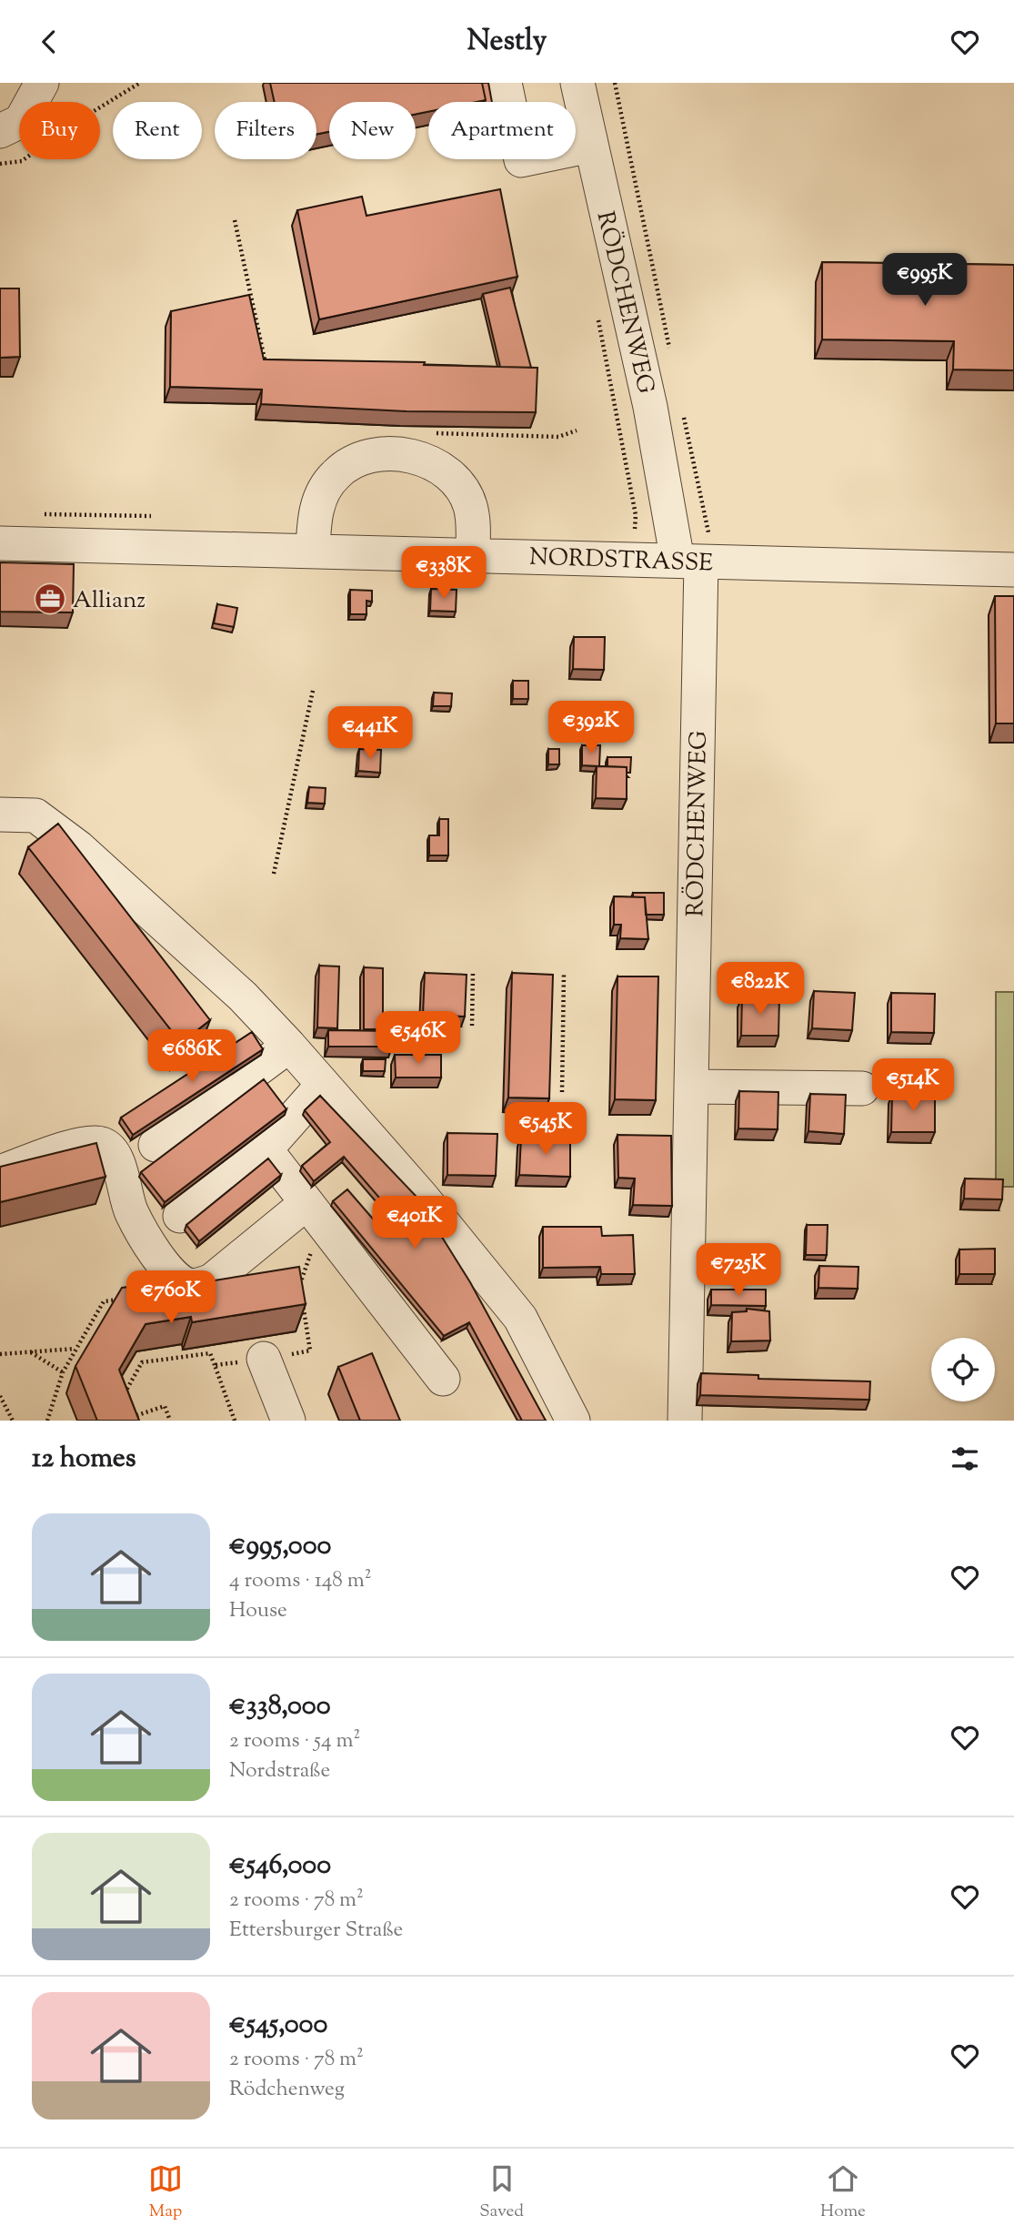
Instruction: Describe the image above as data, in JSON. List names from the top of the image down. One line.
{"streets":{"street":["RÖDCHENWEG","NORDSTRASSE"]},"crossings":[["RÖDCHENWEG","NORDSTRASSE"]],"places":{"office":["Allianz"]},"page":{"header":"Nestly","chip":["Buy","Rent","Filters","New","Apartment"],"price":["€995K","€338K","€392K","€441K","€822K","€546K","€686K","€514K","€545K","€401K","€725K","€760K"],"heading":"12 homes","list":[{"name":"€995,000","note":"4 rooms · 148 m² · House"},{"name":"€338,000","note":"2 rooms · 54 m² · Nordstraße"},{"name":"€546,000","note":"2 rooms · 78 m² · Ettersburger Straße"},{"name":"€545,000","note":"2 rooms · 78 m² · Rödchenweg"}],"tabs":["Map","Saved","Home"]}}
